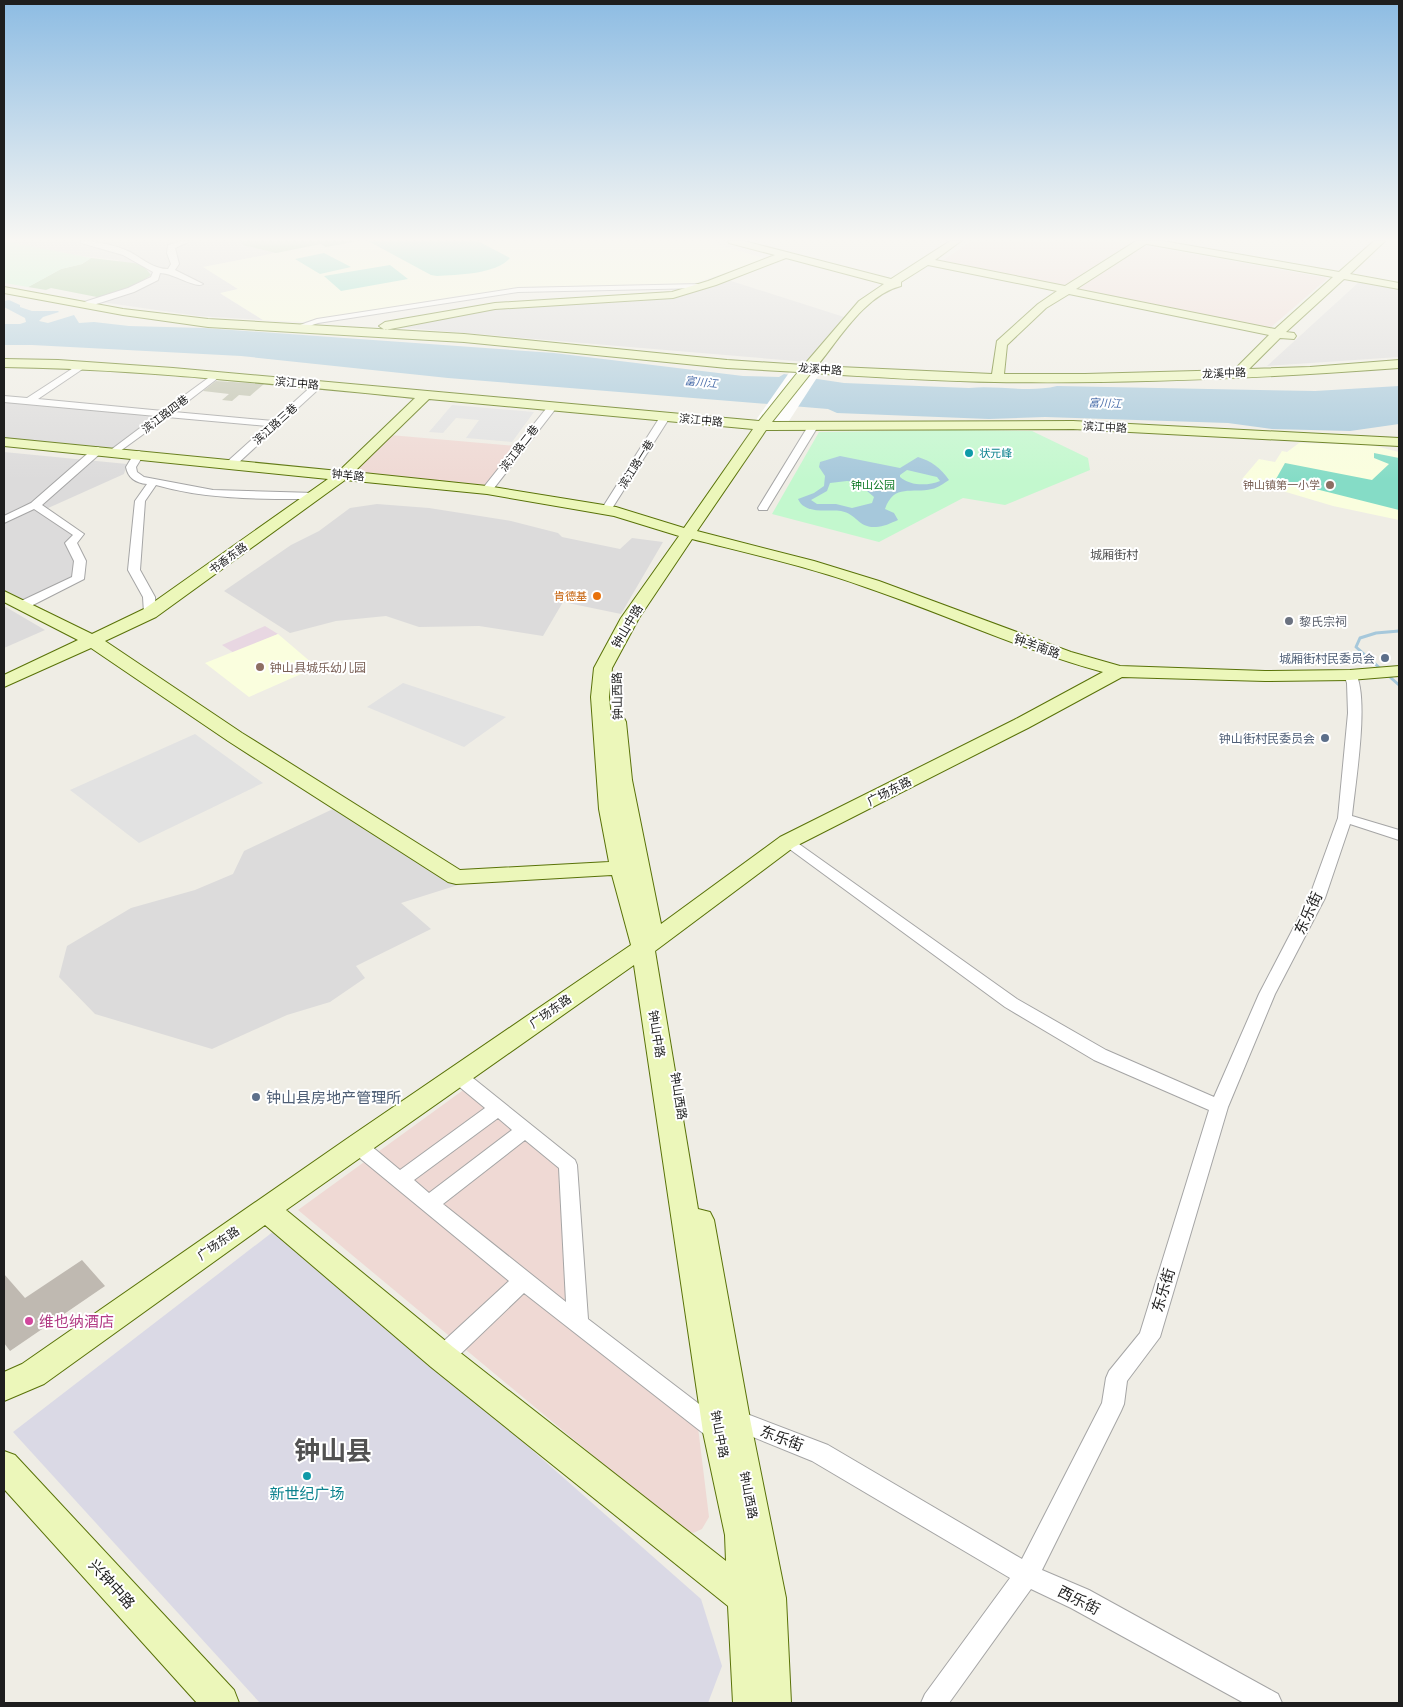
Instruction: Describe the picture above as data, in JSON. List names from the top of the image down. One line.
{"streets":{"main road":["龙溪中路","滨江中路","钟羊路","书香东路","钟山中路","钟羊南路","钟山西路","广场东路","兴钟中路"],"street":["滨江路四巷","滨江路三巷","滨江路二巷","滨江路一巷","东乐街","西乐街"]},"crossings":[["龙溪中路","钟山西路"],["滨江中路","滨江路四巷"],["滨江中路","滨江路三巷"],["滨江中路","滨江路二巷"],["滨江中路","滨江路一巷"],["滨江中路","书香东路"],["滨江中路","钟山西路"],["滨江路四巷","钟羊路"],["滨江路三巷","钟羊路"],["滨江路二巷","钟羊路"],["滨江路一巷","钟羊路"],["钟羊路","书香东路"],["钟羊路","钟山中路"],["钟羊路","钟羊南路"],["钟羊路","钟山西路"],["钟山中路","钟羊南路"],["钟山中路","钟山西路"],["钟山中路","广场东路"],["钟羊南路","钟山西路"],["钟羊南路","广场东路"],["钟羊南路","东乐街"],["钟山西路","广场东路"],["钟山西路","东乐街"],["广场东路","东乐街"],["东乐街","西乐街"]],"districts":["城厢街村","钟山县"],"water":["富川江"],"parks":["钟山公园"],"places":["状元峰","钟山镇第一小学","肯德基","黎氏宗祠","城厢街村民委员会","钟山县城乐幼儿园","钟山街村民委员会","钟山县房地产管理所","维也纳酒店","新世纪广场"]}
